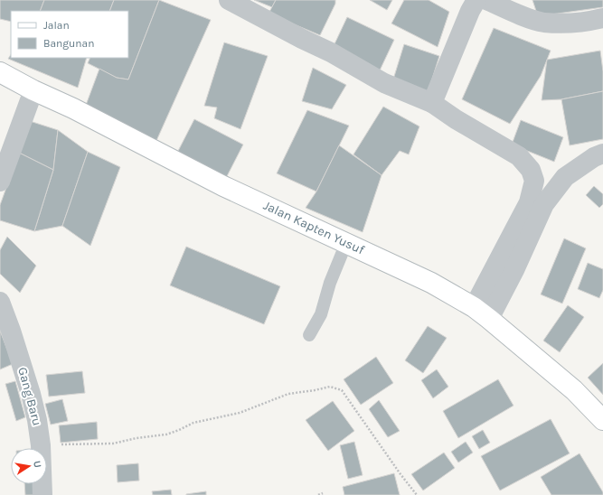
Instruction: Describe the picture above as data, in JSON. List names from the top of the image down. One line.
{"streets":{"main road":["Jalan Kapten Yusuf"],"street":["Gang Baru"]},"legend":["Jalan","Bangunan"],"north":"right"}
